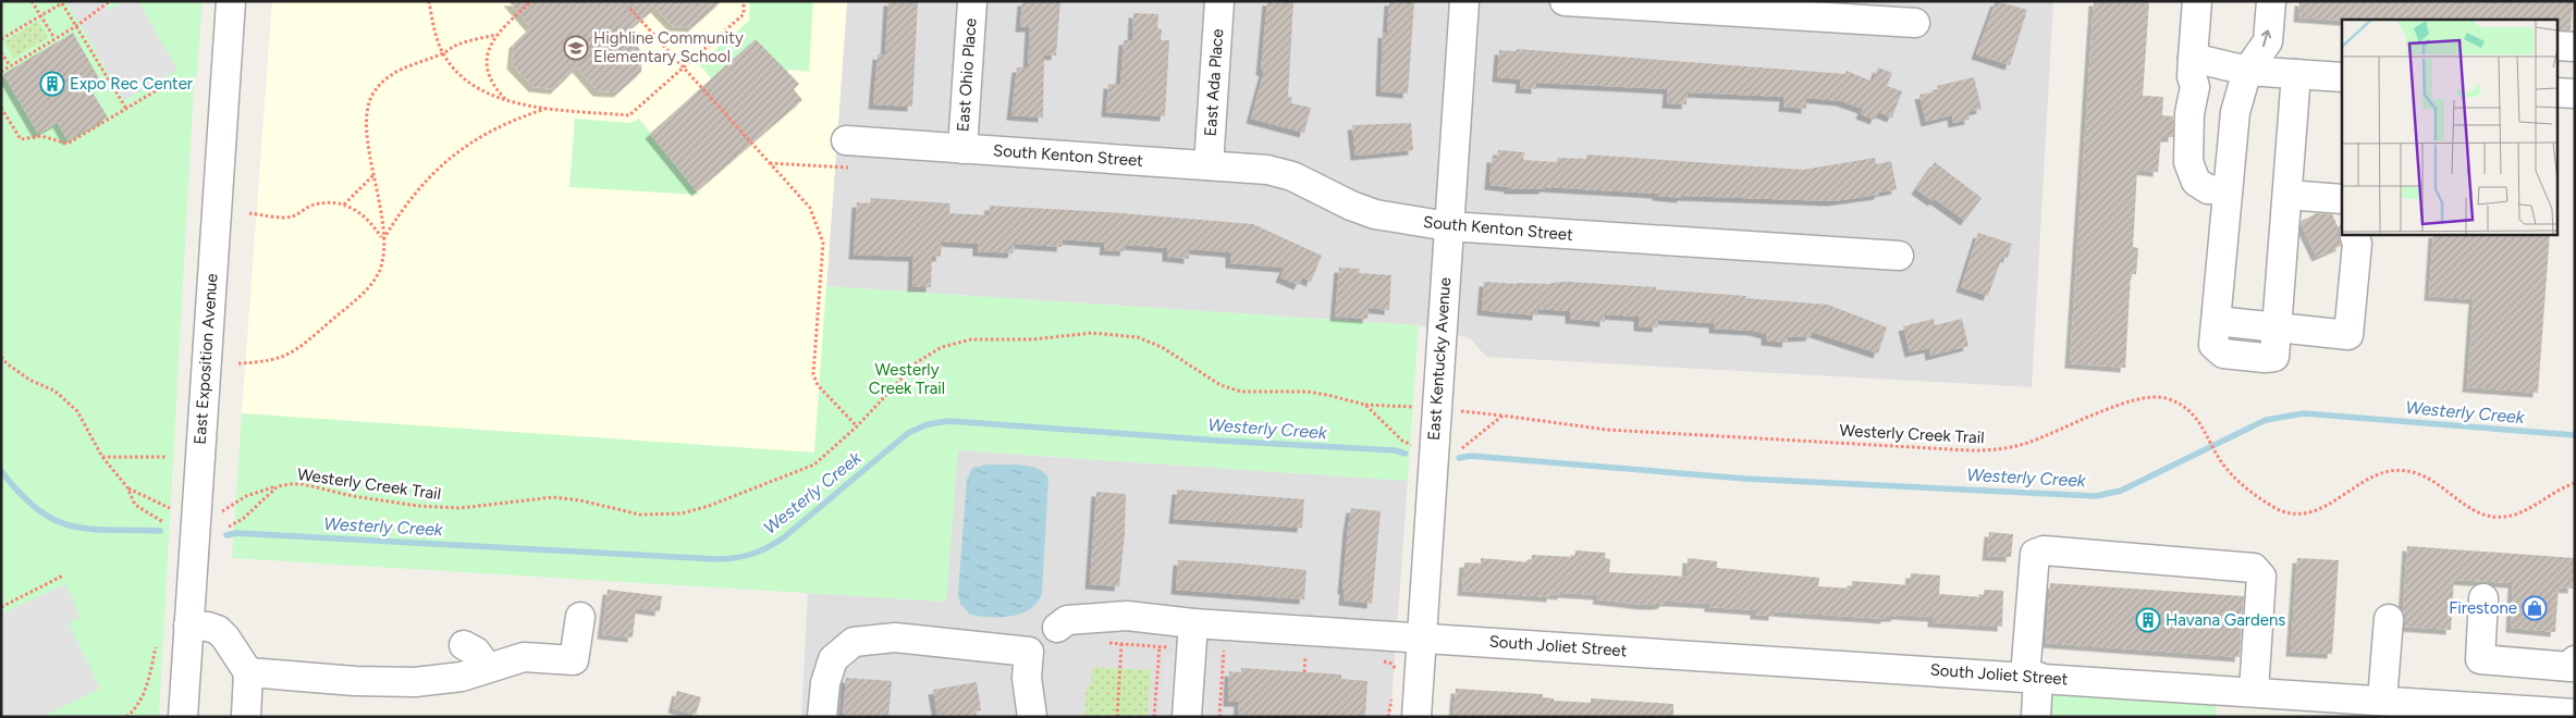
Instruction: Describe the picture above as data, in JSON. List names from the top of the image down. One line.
{"streets":{"street":["East Ohio Place","East Ada Place","South Kenton Street","East Exposition Avenue","East Kentucky Avenue","South Joliet Street"],"path":["Westerly Creek Trail"]},"crossings":[["East Ohio Place","South Kenton Street"],["East Ada Place","South Kenton Street"],["South Kenton Street","East Kentucky Avenue"],["East Kentucky Avenue","South Joliet Street"]],"water":["Westerly Creek"],"parks":["Westerly Creek Trail"],"places":{"school or university":["Highline Community Elementary School"],"building":["Expo Rec Center","Havana Gardens"],"shop":["Firestone"]}}
